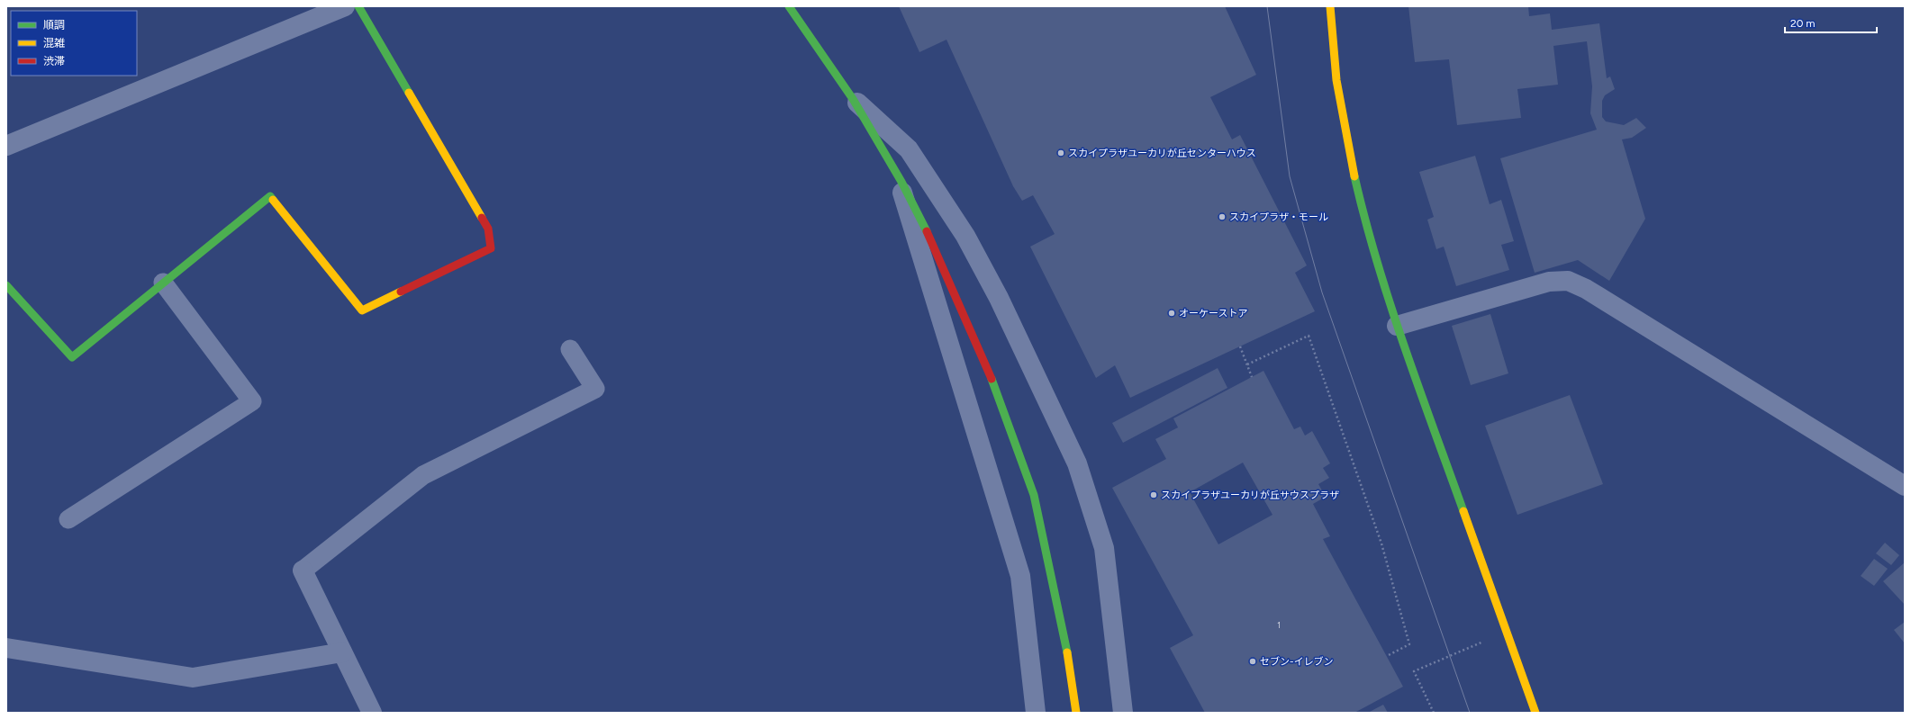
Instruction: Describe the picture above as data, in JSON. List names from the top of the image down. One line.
{"places":["スカイプラザユーカリが丘センターハウス","スカイプラザ・モール","オーケーストア","スカイプラザユーカリが丘サウスプラザ","セブン-イレブン"],"house_numbers":["1"],"legend":["順調","混雑","渋滞"],"scale_bar":"20 m"}
